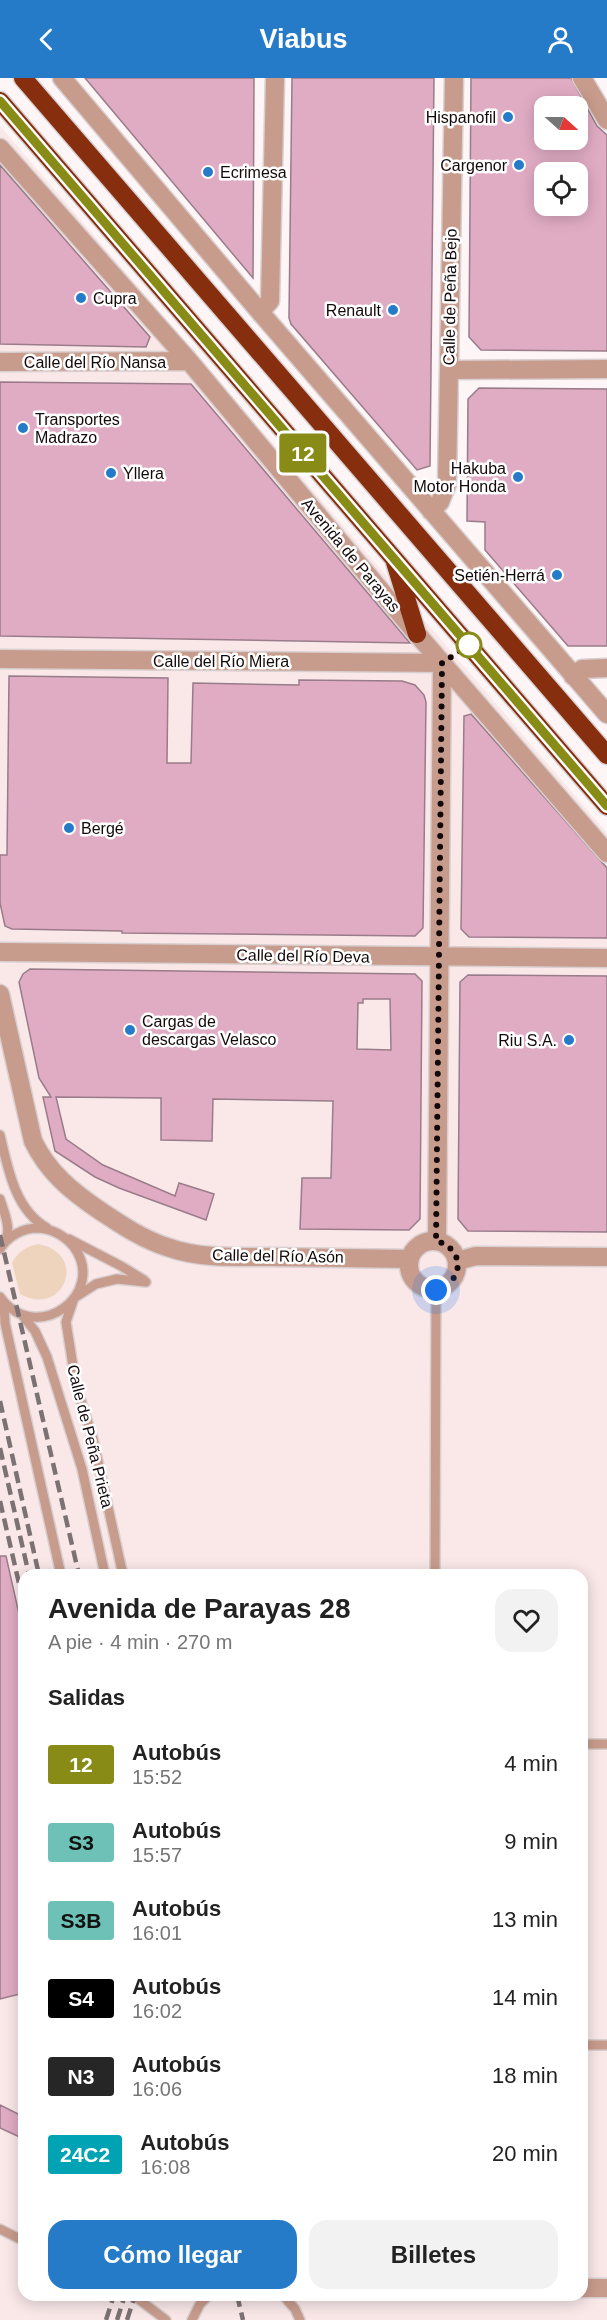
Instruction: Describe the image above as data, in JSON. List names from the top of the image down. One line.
{"streets":{"street":["Calle de Peña Bejo","Calle del Río Nansa","Avenida de Parayas","Calle del Río Miera","Calle del Río Deva","Calle del Río Asón"],"lane":["Calle de Peña Prieta"]},"crossings":[["Calle del Río Nansa","Avenida de Parayas"],["Avenida de Parayas","Calle del Río Miera"]],"places":["Hispanofil","Cargenor","Ecrimesa","Cupra","Renault","Transportes Madrazo","Yllera","Hakuba Motor Honda","Setién-Herrá","Bergé","Cargas de descargas Velasco","Riu S.A."],"lines":["bus line 12"],"north":"right","page":{"header":"Viabus","on_map":"12","heading":[["Avenida de Parayas 28","A pie · 4 min · 270 m"],"Salidas"],"list":[{"mark":"12","name":"Autobús","note":"15:52","value":"4 min"},{"mark":"S3","name":"Autobús","note":"15:57","value":"9 min"},{"mark":"S3B","name":"Autobús","note":"16:01","value":"13 min"},{"mark":"S4","name":"Autobús","note":"16:02","value":"14 min"},{"mark":"N3","name":"Autobús","note":"16:06","value":"18 min"},{"mark":"24C2","name":"Autobús","note":"16:08","value":"20 min"}],"buttons":["Cómo llegar","Billetes"]}}
